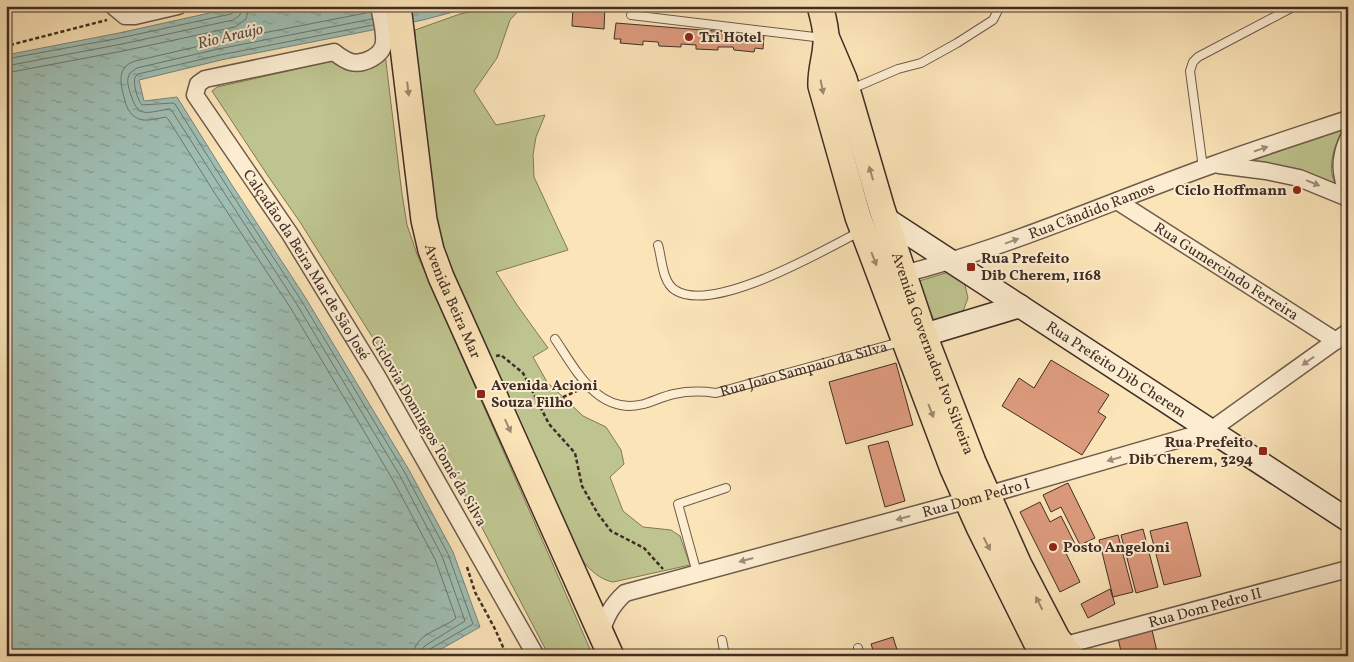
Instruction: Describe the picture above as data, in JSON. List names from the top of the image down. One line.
{"streets":{"main road":["Avenida Beira Mar","Avenida Governador Ivo Silveira","Rua João Sampaio da Silva","Rua Prefeito Dib Cherem"],"street":["Rua Cândido Ramos","Calçadão da Beira Mar de São José","Rua Gumercindo Ferreira","Rua Dom Pedro I","Rua Dom Pedro II"]},"crossings":[["Rua Cândido Ramos","Rua Gumercindo Ferreira"],["Rua Cândido Ramos","Avenida Governador Ivo Silveira"],["Rua Cândido Ramos","Rua Prefeito Dib Cherem"],["Calçadão da Beira Mar de São José","Avenida Beira Mar"],["Rua Gumercindo Ferreira","Rua Dom Pedro I"],["Avenida Beira Mar","Rua Dom Pedro I"],["Avenida Governador Ivo Silveira","Rua João Sampaio da Silva"],["Avenida Governador Ivo Silveira","Rua Prefeito Dib Cherem"],["Avenida Governador Ivo Silveira","Rua Dom Pedro I"],["Avenida Governador Ivo Silveira","Rua Dom Pedro II"],["Rua João Sampaio da Silva","Rua Prefeito Dib Cherem"],["Rua Prefeito Dib Cherem","Rua Dom Pedro I"]],"one_way":["Avenida Beira Mar","Rua Dom Pedro I"],"water":["Rio Araújo"],"places":{"other":["Tri Hotel","Ciclo Hoffmann","Posto Angeloni"],"transit":["Rua Prefeito Dib Cherem, 1168","Avenida Acioni Souza Filho","Rua Prefeito Dib Cherem, 3294"]}}
